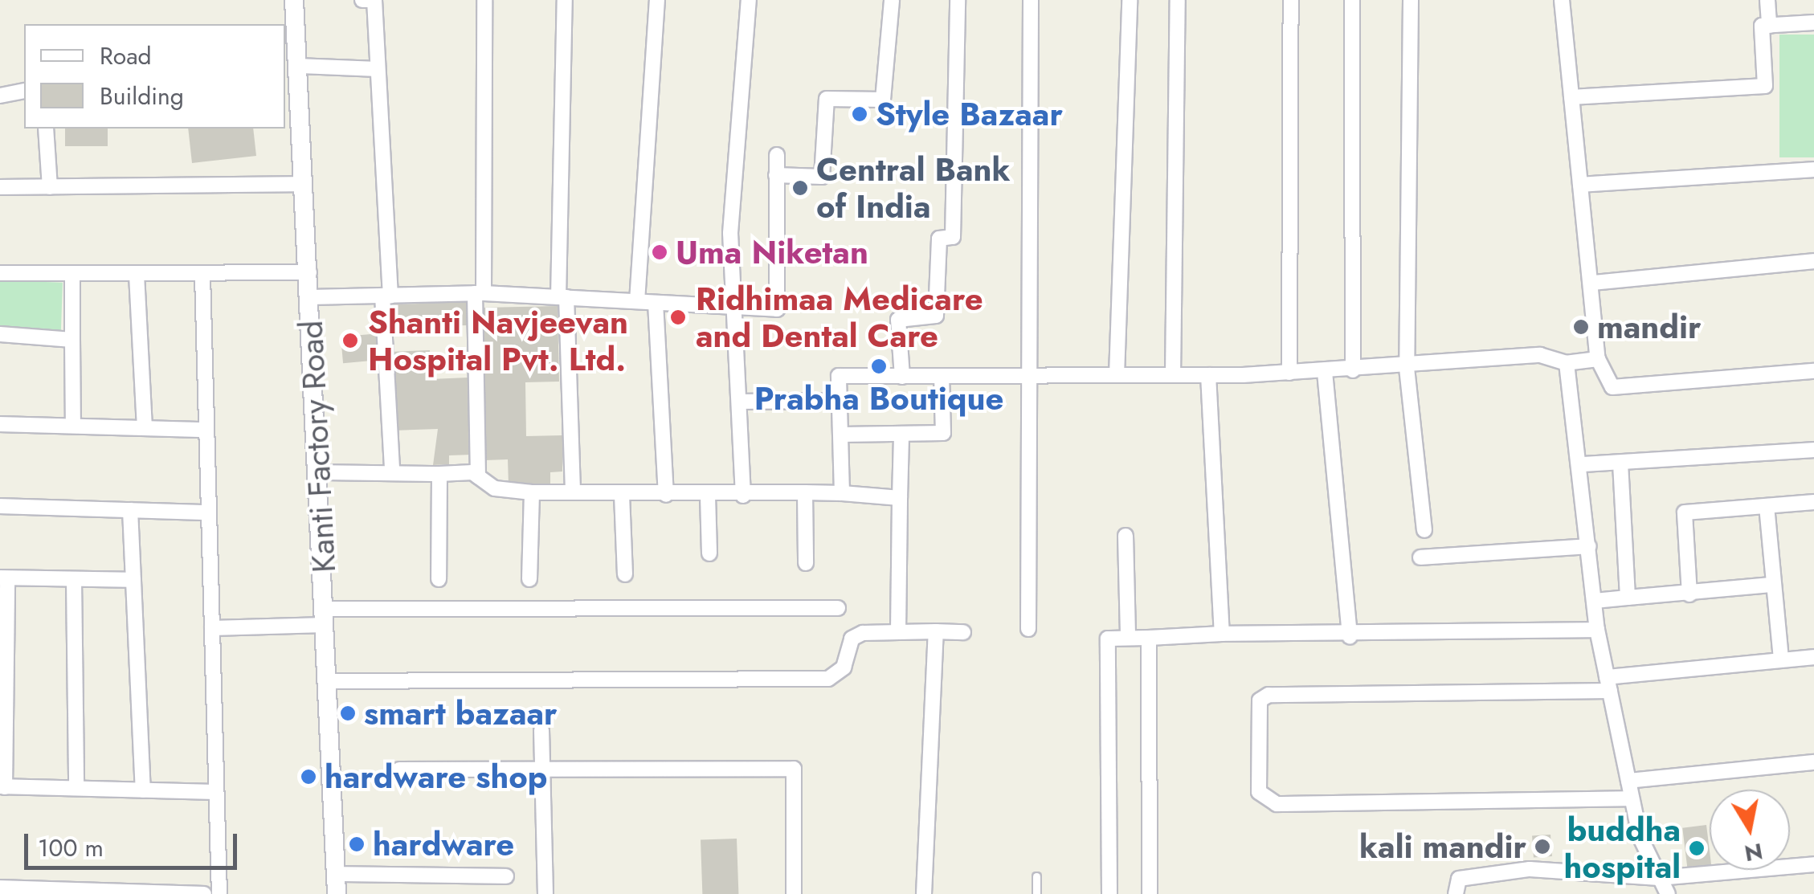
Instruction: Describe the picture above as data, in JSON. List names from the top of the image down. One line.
{"streets":{"street":["Kanti Factory Road"]},"places":["Style Bazaar","Central Bank of India","Uma Niketan","Ridhimaa Medicare and Dental Care","mandir","Shanti Navjeevan Hospital Pvt. Ltd.","Prabha Boutique","smart bazaar","hardware shop","hardware","kali mandir","buddha hospital"],"legend":["Road","Building"],"scale_bar":"100 m","north":"bottom"}
